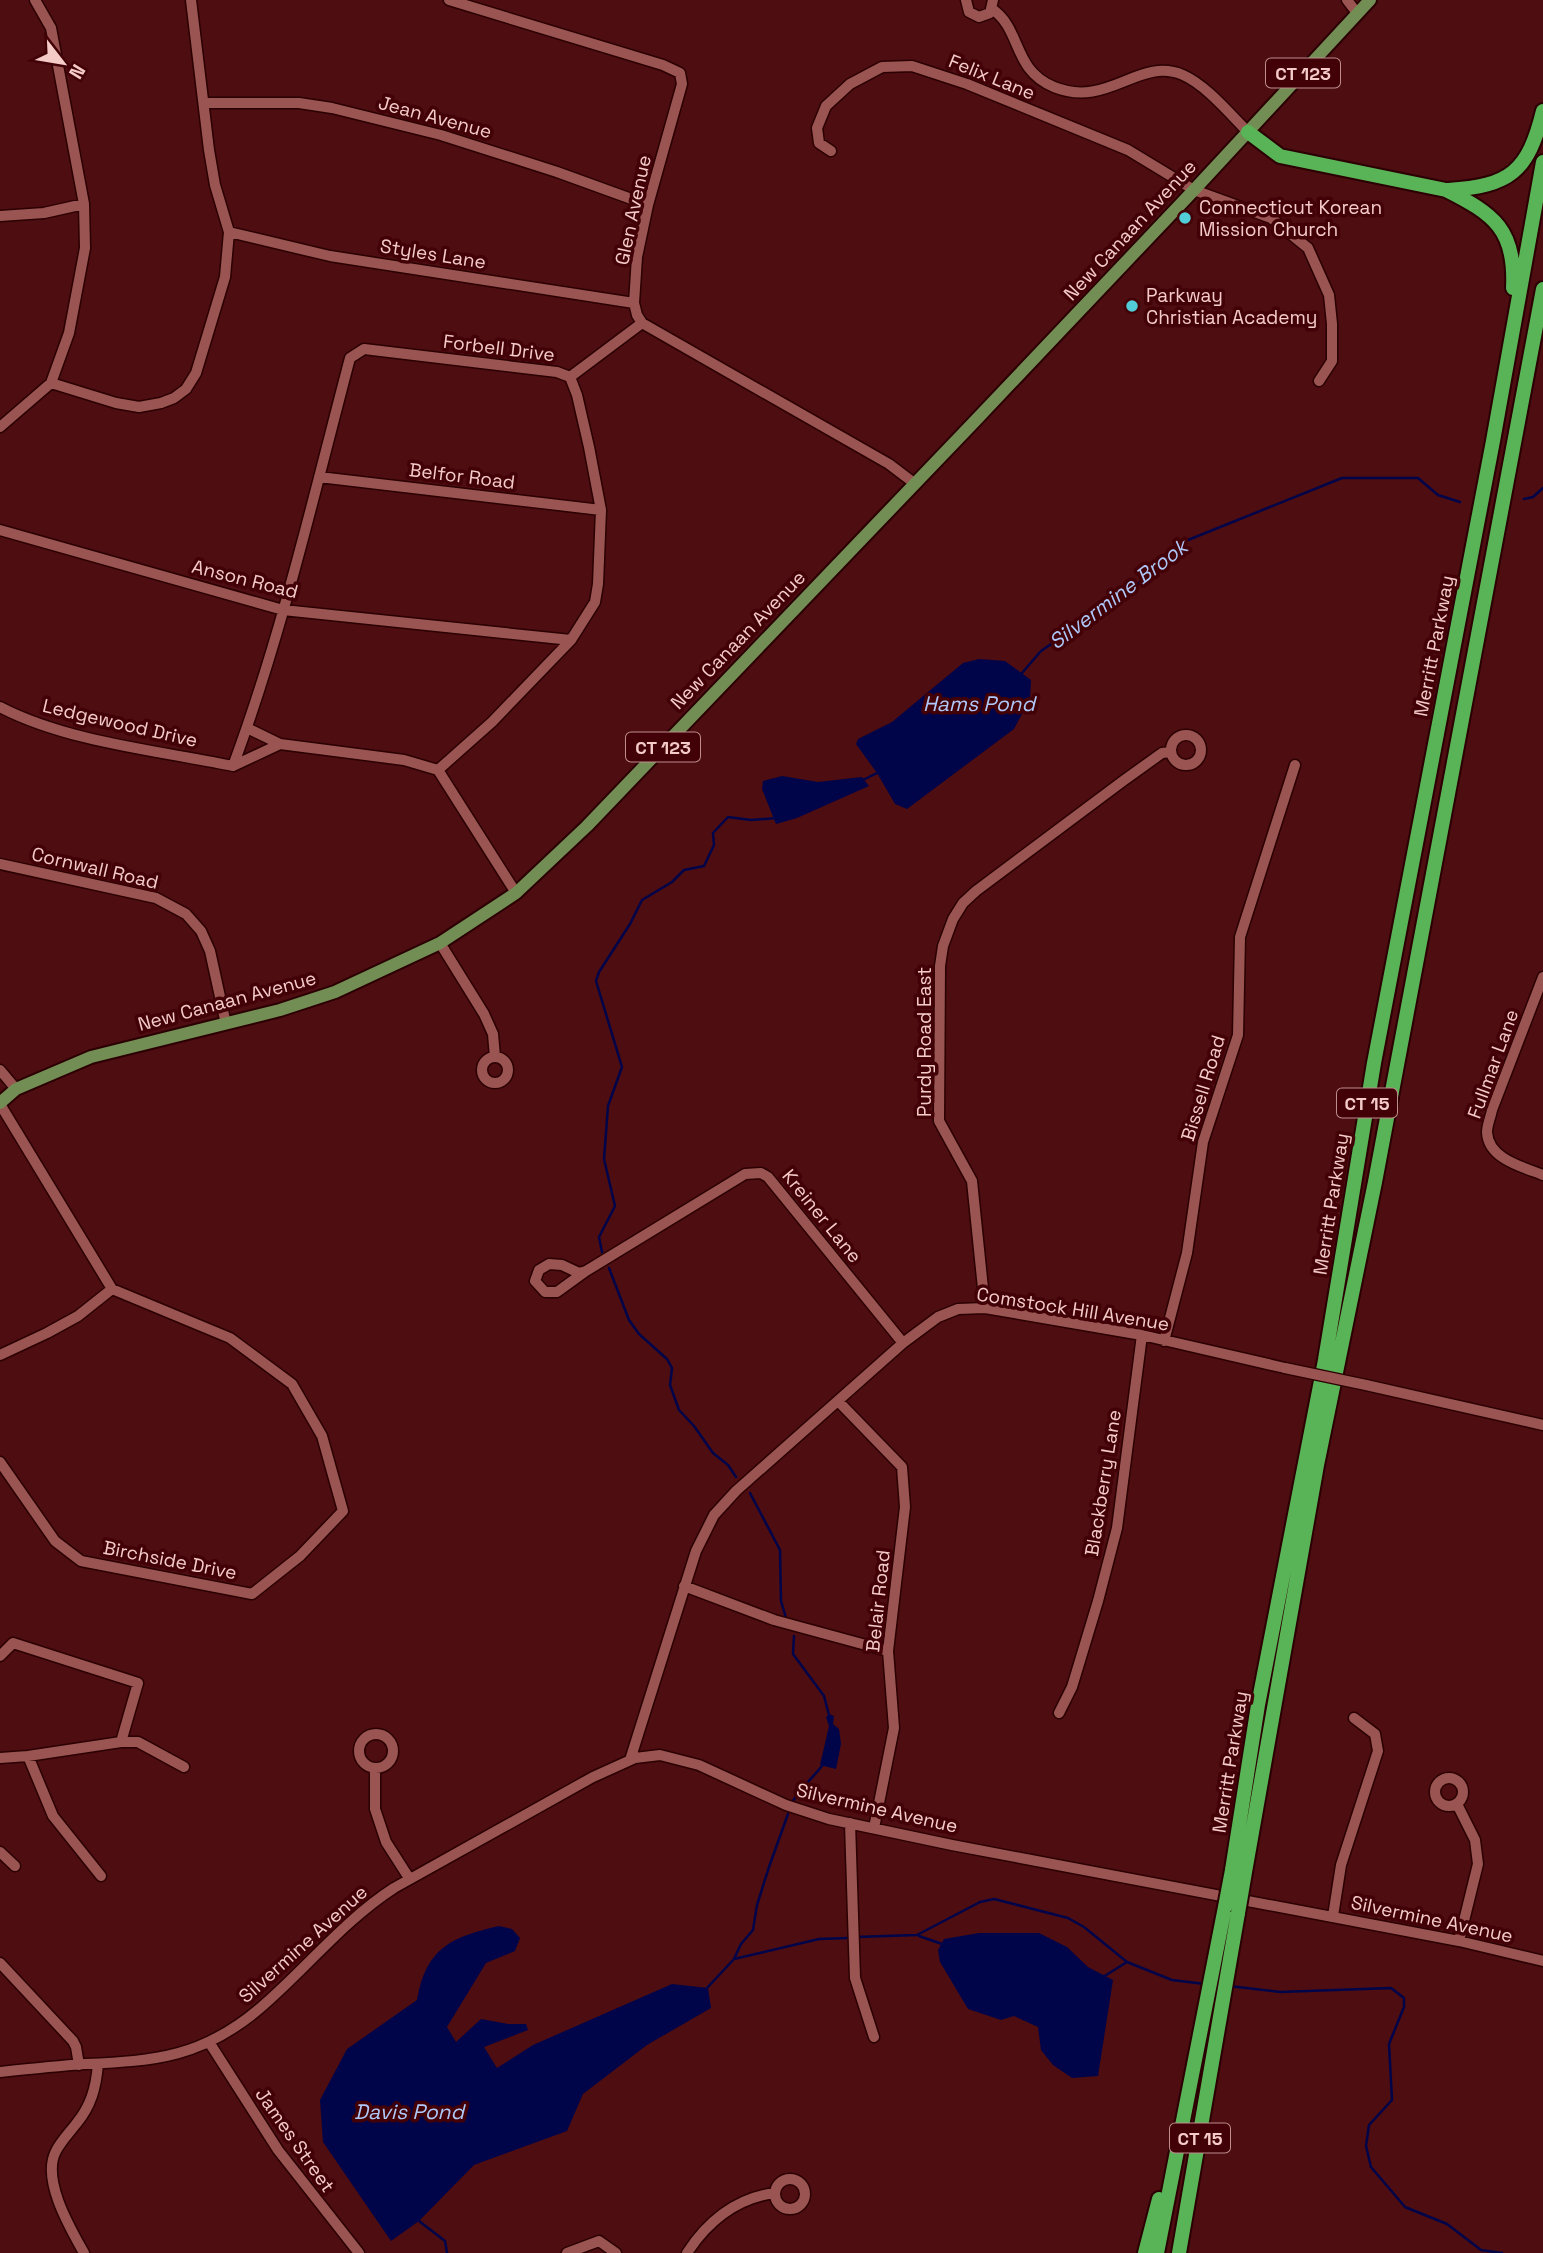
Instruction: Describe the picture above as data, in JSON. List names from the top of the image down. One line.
{"streets":{"highway":["Merritt Parkway","CT 15"],"main road":["CT 123","New Canaan Avenue"],"street":["Felix Lane","Jean Avenue","Glen Avenue","Styles Lane","Forbell Drive","Belfor Road","Anson Road","Ledgewood Drive","Cornwall Road","Purdy Road East","Fullmar Lane","Bissell Road","Kreiner Lane","Comstock Hill Avenue","Blackberry Lane","Birchside Drive","Belair Road","Silvermine Avenue","James Street"]},"crossings":[["Felix Lane","New Canaan Avenue"],["Jean Avenue","Glen Avenue"],["Glen Avenue","Styles Lane"],["New Canaan Avenue","Cornwall Road"],["Forbell Drive","Belfor Road"],["Forbell Drive","Anson Road"],["Forbell Drive","Ledgewood Drive"],["Purdy Road East","Comstock Hill Avenue"],["Bissell Road","Comstock Hill Avenue"],["Kreiner Lane","Comstock Hill Avenue"],["Comstock Hill Avenue","Blackberry Lane"],["Comstock Hill Avenue","Belair Road"],["Comstock Hill Avenue","Silvermine Avenue"],["Belair Road","Silvermine Avenue"],["Silvermine Avenue","James Street"]],"water":["Silvermine Brook","Hams Pond","Davis Pond"],"places":["Connecticut Korean Mission Church","Parkway Christian Academy"],"north":"bottom right"}
